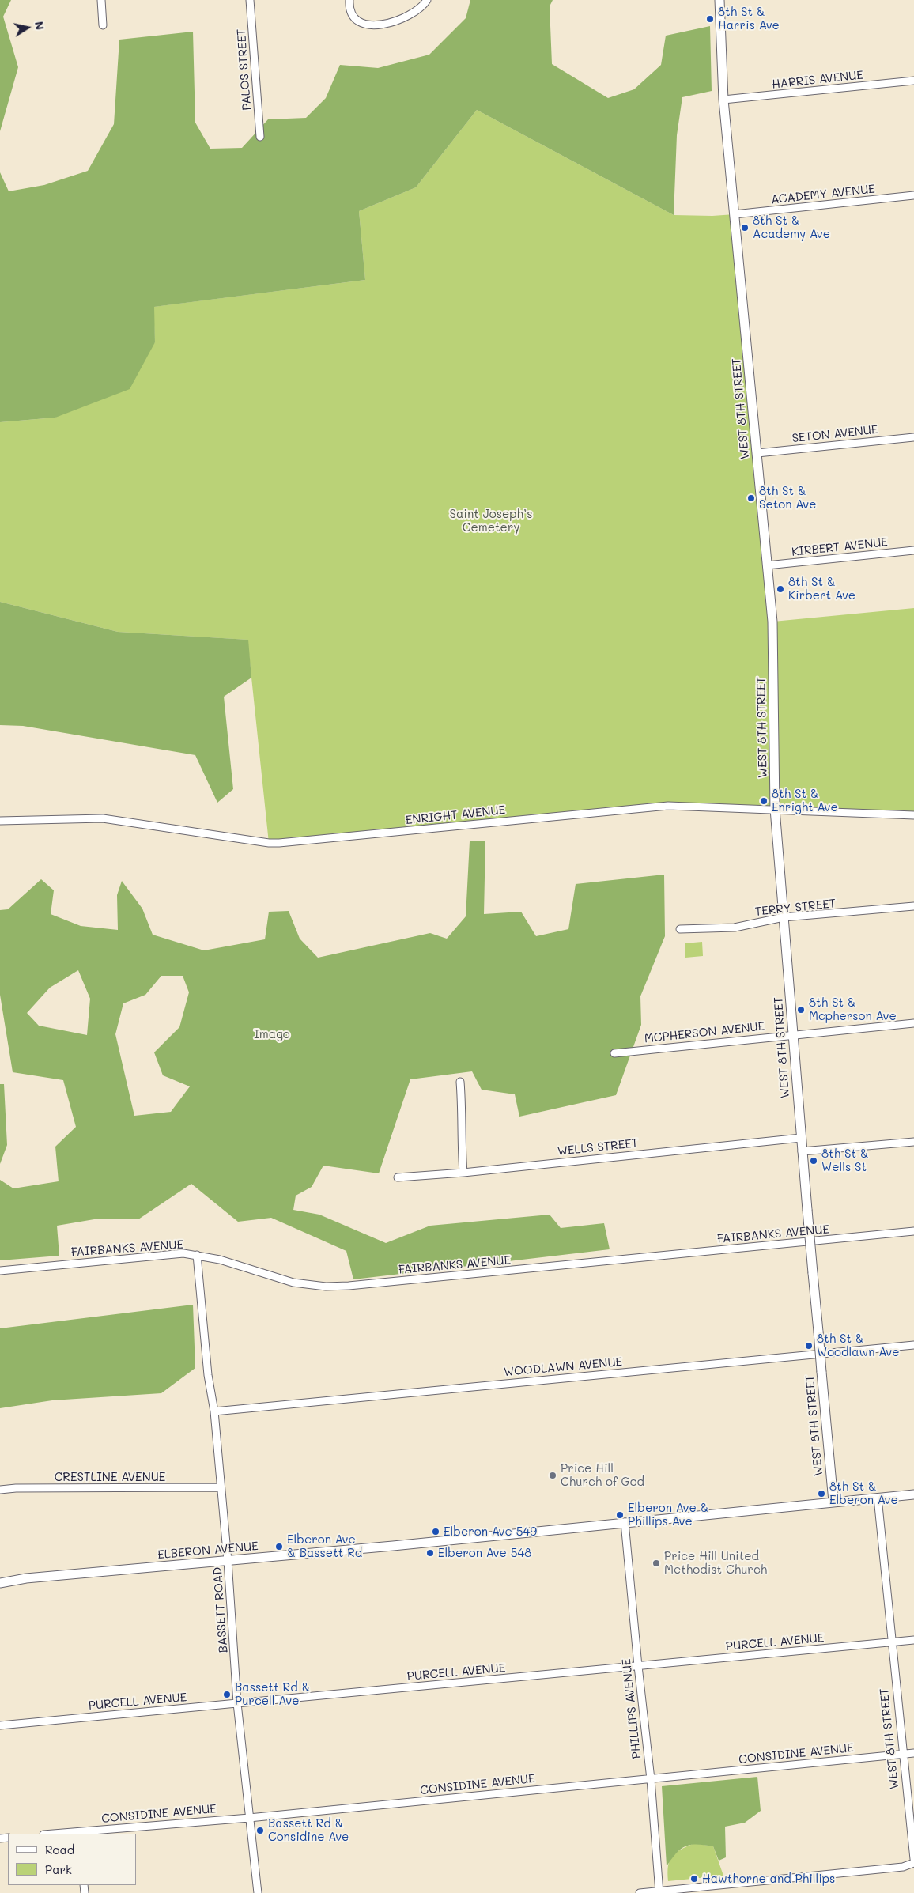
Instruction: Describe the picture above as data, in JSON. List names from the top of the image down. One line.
{"streets":{"street":["PALOS STREET","HARRIS AVENUE","ACADEMY AVENUE","WEST 8TH STREET","SETON AVENUE","KIRBERT AVENUE","ENRIGHT AVENUE","TERRY STREET","MCPHERSON AVENUE","WELLS STREET","FAIRBANKS AVENUE","WOODLAWN AVENUE","CRESTLINE AVENUE","ELBERON AVENUE","BASSETT ROAD","PURCELL AVENUE","PHILLIPS AVENUE","CONSIDINE AVENUE"]},"crossings":[["HARRIS AVENUE","WEST 8TH STREET"],["ACADEMY AVENUE","WEST 8TH STREET"],["WEST 8TH STREET","SETON AVENUE"],["WEST 8TH STREET","KIRBERT AVENUE"],["WEST 8TH STREET","ENRIGHT AVENUE"],["WEST 8TH STREET","TERRY STREET"],["WEST 8TH STREET","MCPHERSON AVENUE"],["WEST 8TH STREET","WELLS STREET"],["WEST 8TH STREET","ELBERON AVENUE"],["WEST 8TH STREET","PURCELL AVENUE"],["WEST 8TH STREET","CONSIDINE AVENUE"],["FAIRBANKS AVENUE","BASSETT ROAD"],["WOODLAWN AVENUE","BASSETT ROAD"],["CRESTLINE AVENUE","BASSETT ROAD"],["ELBERON AVENUE","BASSETT ROAD"],["ELBERON AVENUE","PHILLIPS AVENUE"],["BASSETT ROAD","PURCELL AVENUE"],["BASSETT ROAD","CONSIDINE AVENUE"],["PURCELL AVENUE","PHILLIPS AVENUE"],["PHILLIPS AVENUE","CONSIDINE AVENUE"]],"parks":["Saint Joseph’s Cemetery","Imago"],"places":["8th St & Harris Ave","8th St & Academy Ave","8th St & Seton Ave","8th St & Kirbert Ave","8th St & Enright Ave","8th St & Mcpherson Ave","8th St & Wells St","8th St & Woodlawn Ave","Price Hill Church of God","8th St & Elberon Ave","Elberon Ave & Phillips Ave","Elberon Ave 549","Elberon Ave & Bassett Rd","Elberon Ave 548","Price Hill United Methodist Church","Bassett Rd & Purcell Ave","Bassett Rd & Considine Ave","Hawthorne and Phillips"],"legend":["Road","Park"],"north":"right"}
